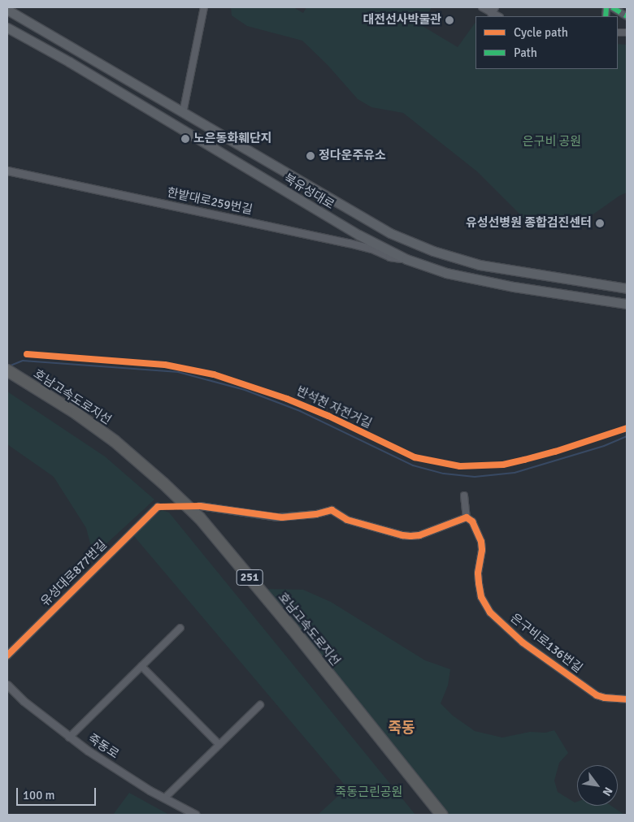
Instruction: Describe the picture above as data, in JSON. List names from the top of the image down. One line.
{"streets":{"highway":["호남고속도로지선","251"],"main road":["북유성대로"],"street":["한밭대로259번길","유성대로877번길","은구비로136번길","죽동로"],"cycle path":["반석천 자전거길"]},"crossings":[["북유성대로","한밭대로259번길"]],"districts":["죽동"],"parks":["은구비 공원","죽동근린공원"],"places":["대전선사박물관","노은동화훼단지","정다운주유소","유성선병원 종합검진센터"],"legend":["Cycle path","Path"],"scale_bar":"100 m","north":"bottom right"}
